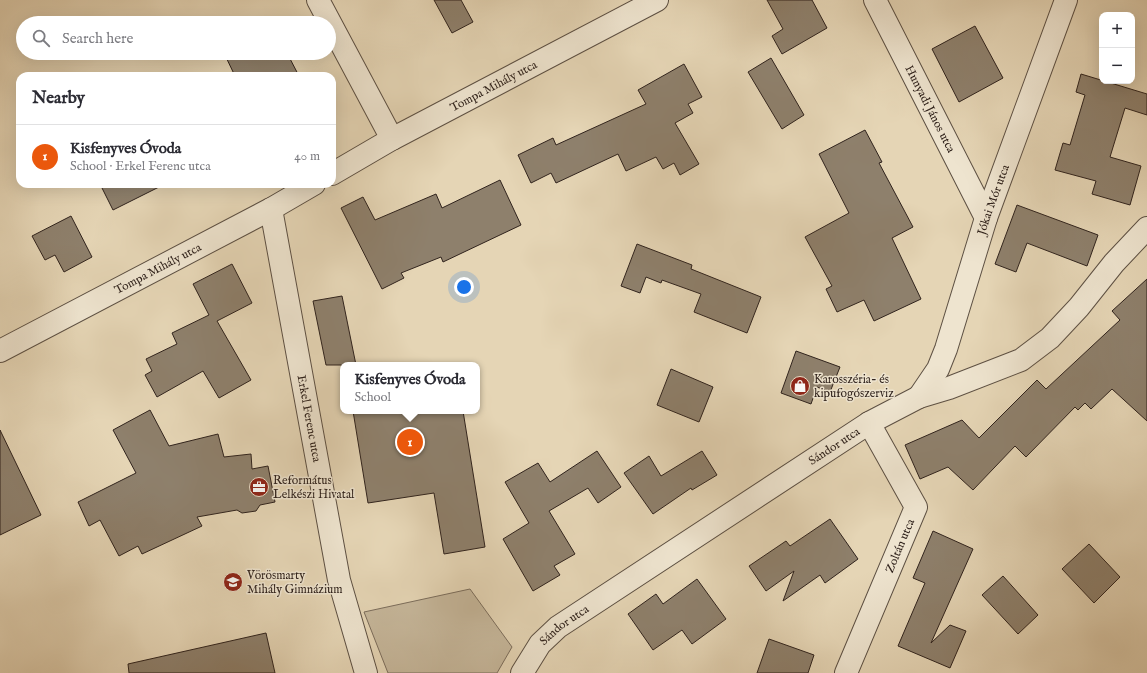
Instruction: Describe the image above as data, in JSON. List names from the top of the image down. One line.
{"streets":{"street":["Tompa Mihály utca","Hunyadi János utca","Jókai Mór utca","Erkel Ferenc utca","Sándor utca","Zoltán utca"]},"crossings":[["Tompa Mihály utca","Erkel Ferenc utca"],["Hunyadi János utca","Jókai Mór utca"],["Jókai Mór utca","Sándor utca"],["Sándor utca","Zoltán utca"]],"places":{"shop":["Karosszéria- és kipufogószerviz"],"office":["Református Lelkészi Hivatal"],"school or university":["Vörösmarty Mihály Gimnázium"]},"page":{"map_buttons":["+","−"],"search":"Search here","heading":"Nearby","list":[{"mark":"1","name":"Kisfenyves Óvoda","note":"School · Erkel Ferenc utca","value":"40 m"}],"popup":["Kisfenyves Óvoda","School"],"pins":"1"}}
